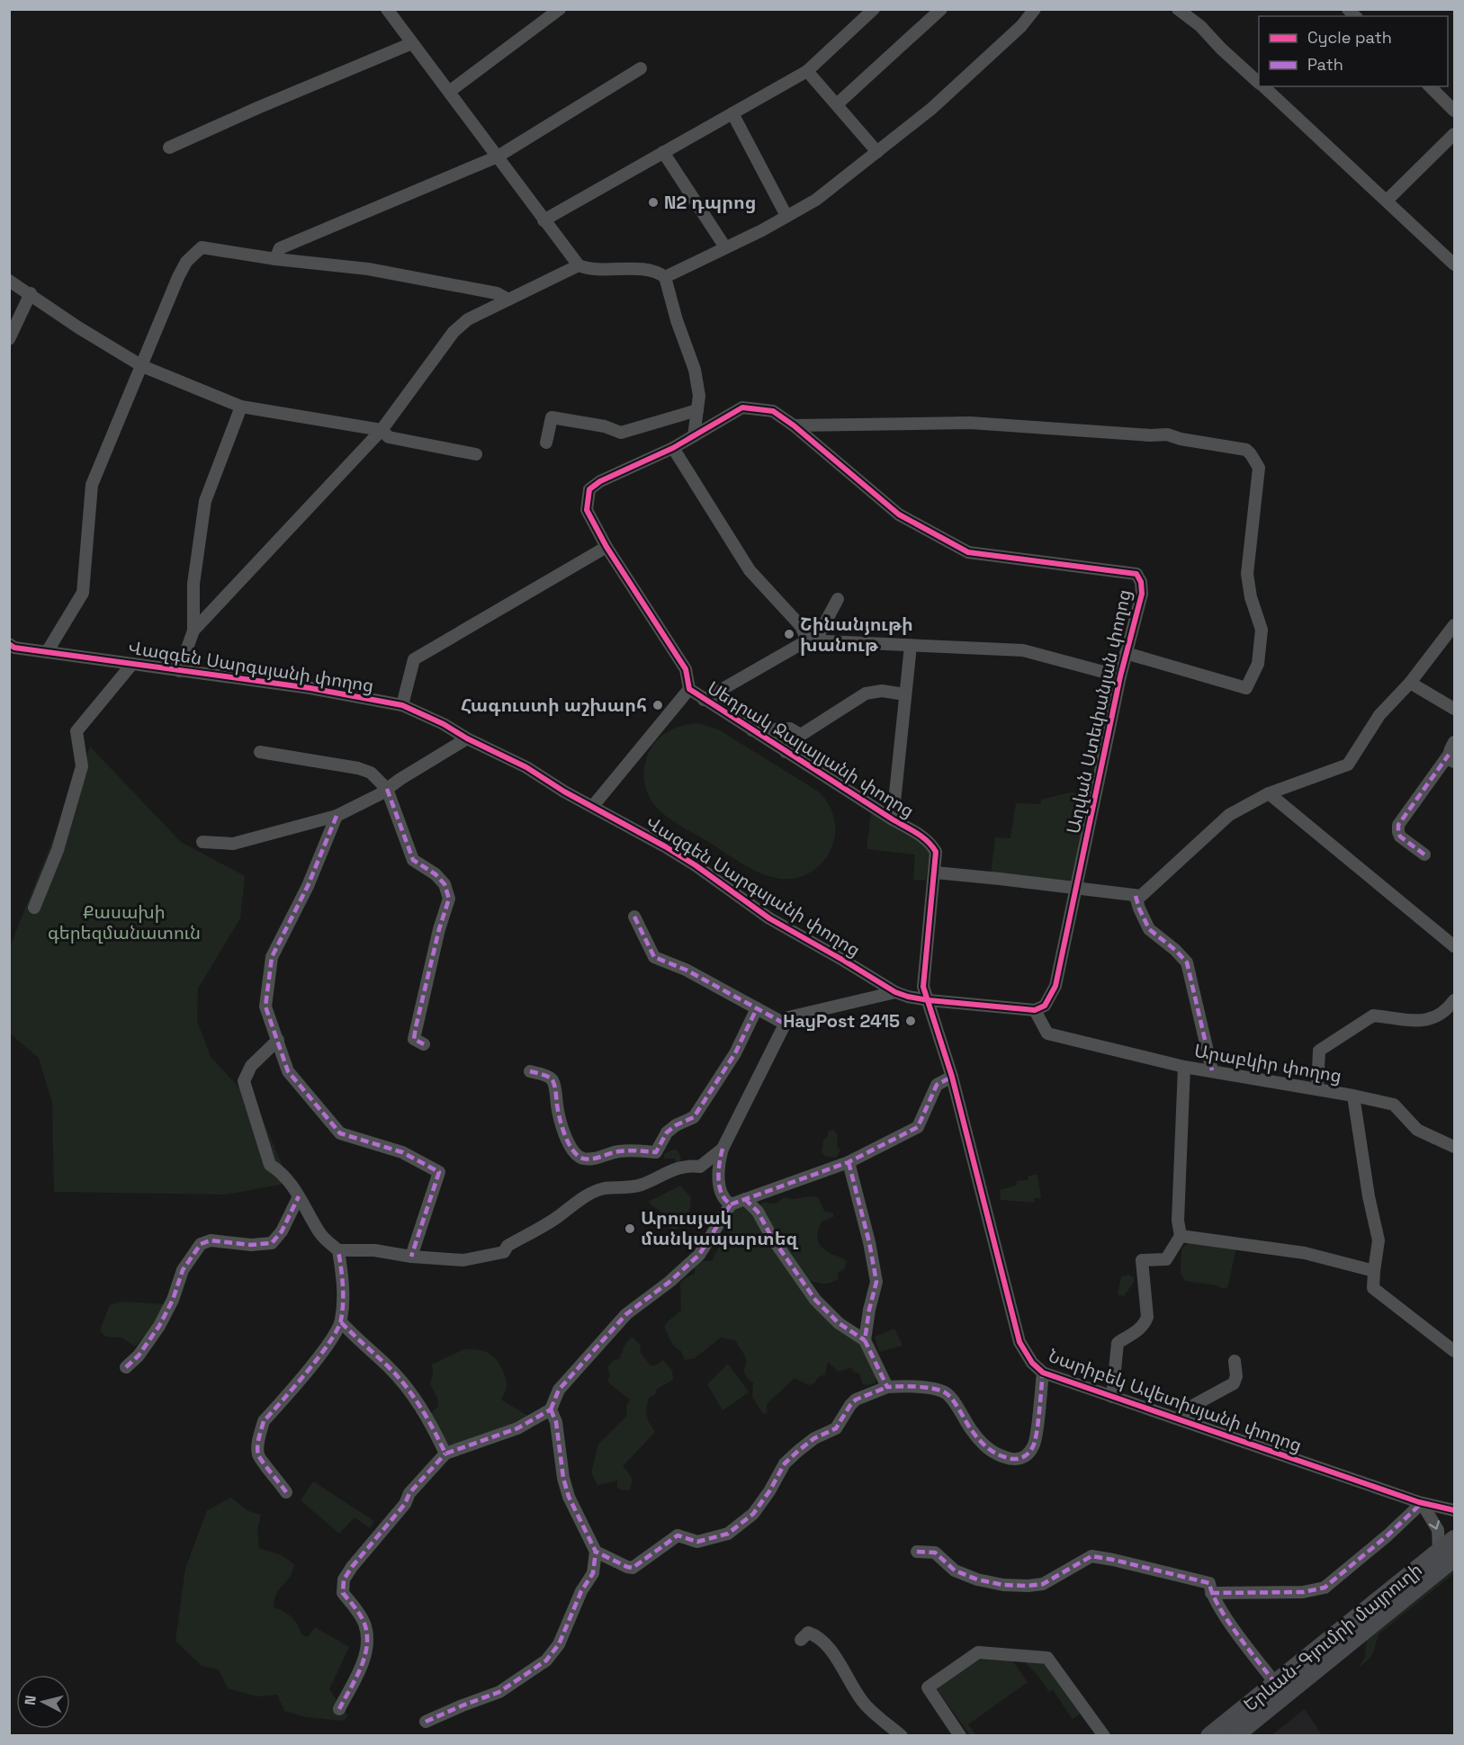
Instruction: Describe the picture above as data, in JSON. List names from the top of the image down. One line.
{"streets":{"highway":["Երևան-Գյումրի մայրուղի"],"street":["Վազգեն Սարգսյանի փողոց","Աղվան Ստեփանյան փողոց","Սեդրակ Ջալալյանի փողոց","Արաբկիր փողոց","Նարիբեկ Ավետիսյանի փողոց"]},"crossings":[["Վազգեն Սարգսյանի փողոց","Սեդրակ Ջալալյանի փողոց"],["Վազգեն Սարգսյանի փողոց","Նարիբեկ Ավետիսյանի փողոց"],["Աղվան Ստեփանյան փողոց","Սեդրակ Ջալալյանի փողոց"],["Աղվան Ստեփանյան փողոց","Արաբկիր փողոց"],["Սեդրակ Ջալալյանի փողոց","Նարիբեկ Ավետիսյանի փողոց"]],"parks":["Քասախի գերեզմանատուն"],"places":["N2 դպրոց","Շինանյութի խանութ","Հագուստի աշխարհ","HayPost 2415","Արուսյակ մանկապարտեզ"],"legend":["Cycle path","Path"],"north":"left"}
